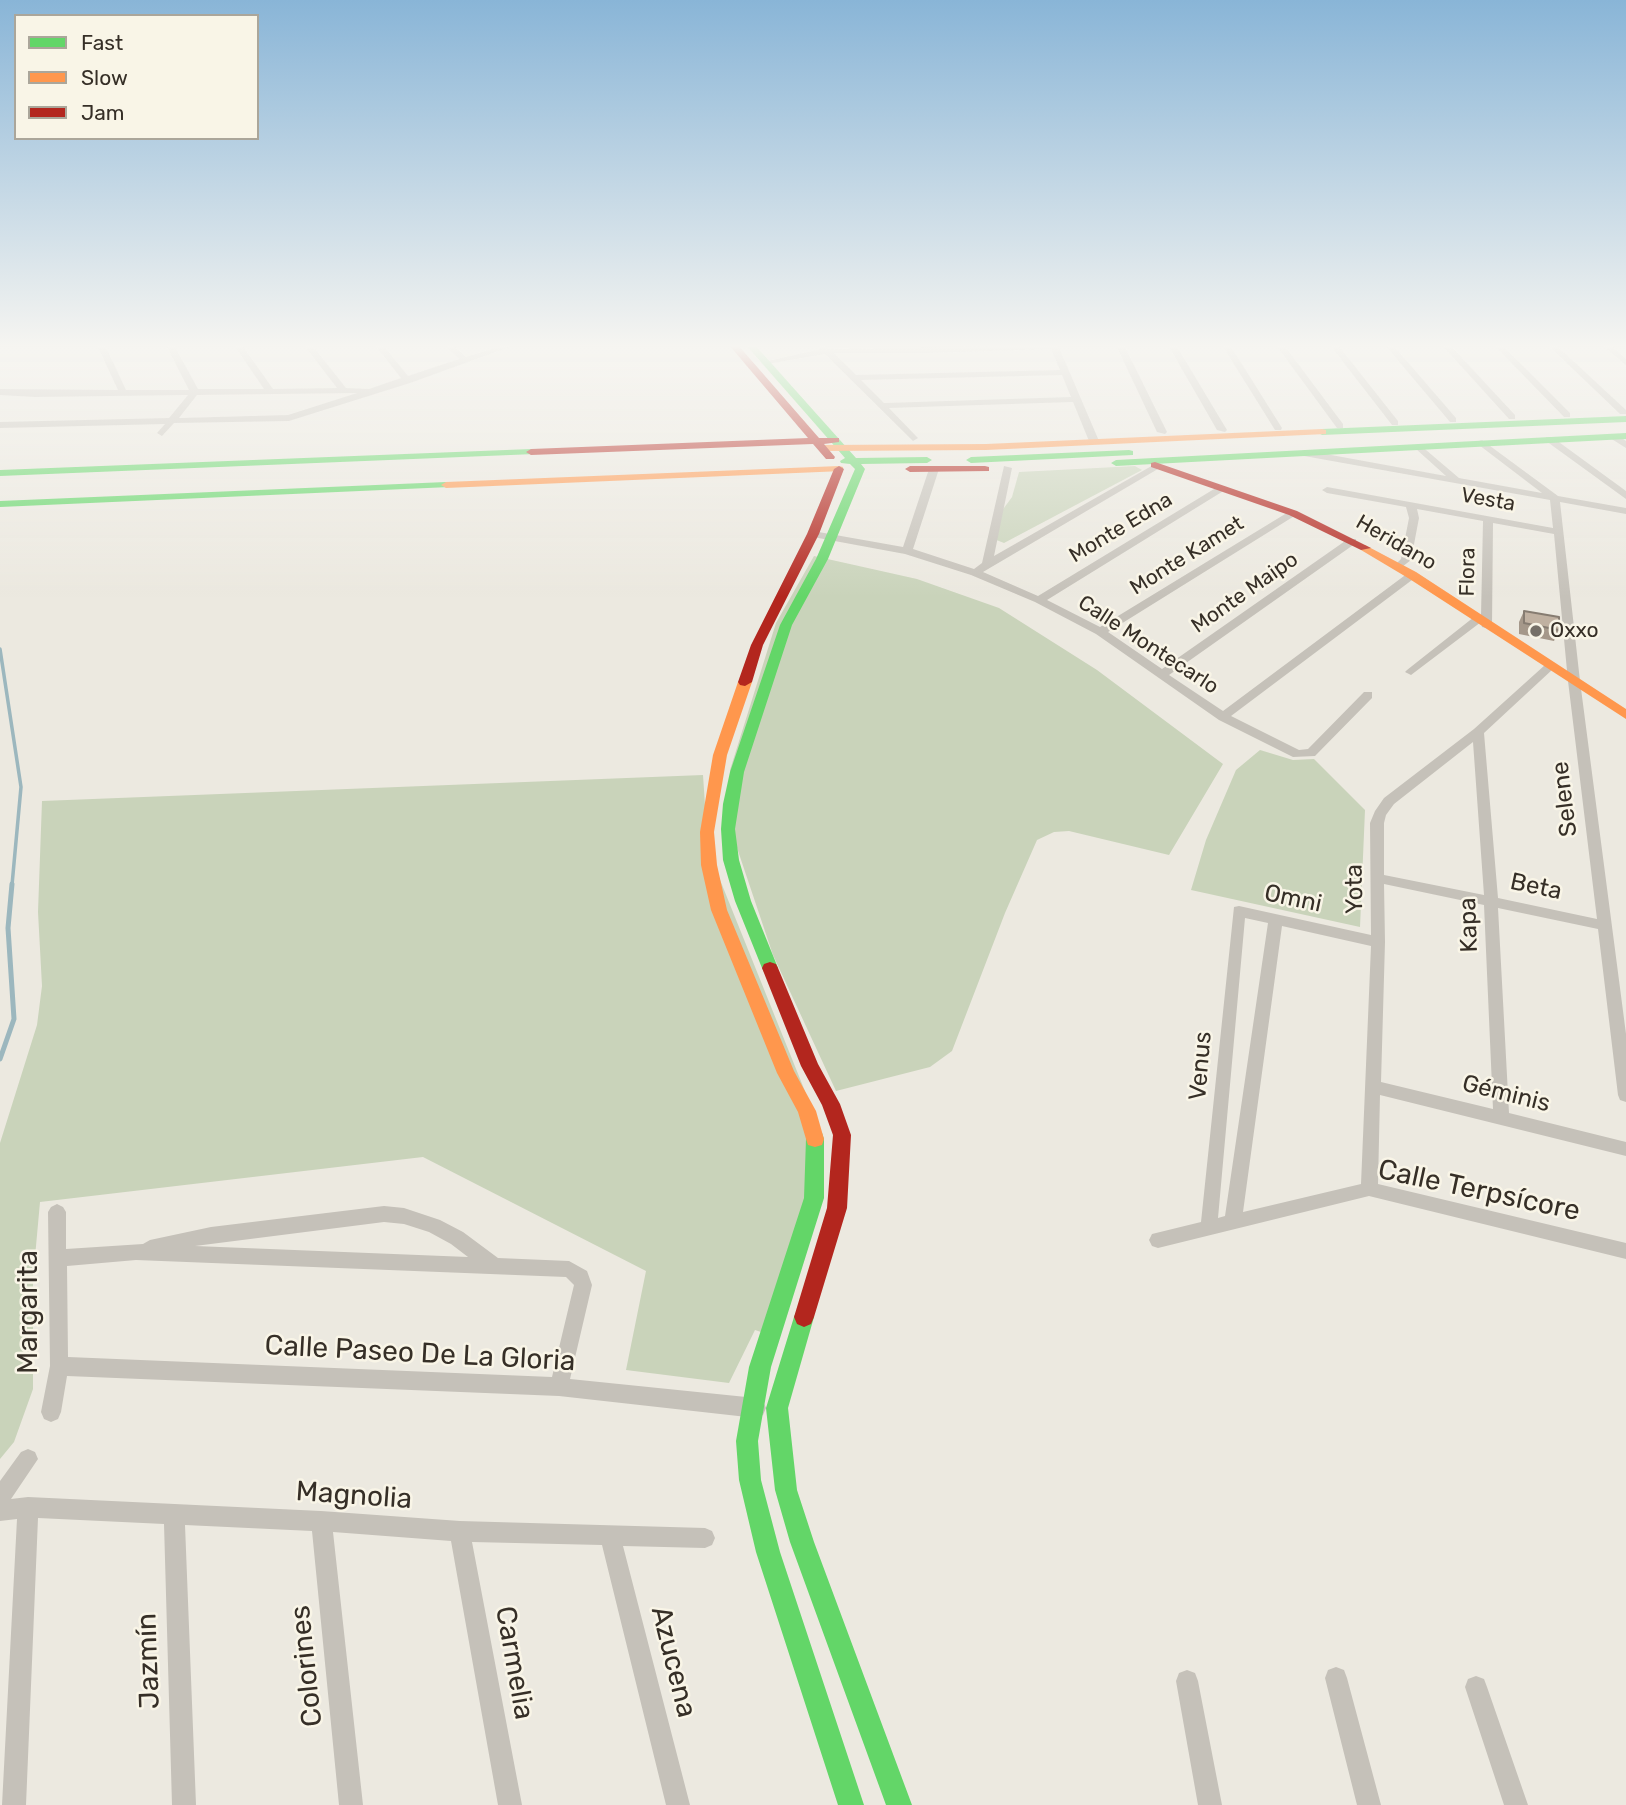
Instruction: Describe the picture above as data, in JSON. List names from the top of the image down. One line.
{"streets":{"street":["Vesta","Monte Edna","Heridano","Monte Kamet","Flora","Monte Maipo","Calle Montecarlo","Selene","Beta","Yota","Omni","Kapa","Venus","Géminis","Calle Terpsícore","Margarita","Calle Paseo De La Gloria","Magnolia","Jazmín","Azucena","Carmelia","Colorines"]},"crossings":[["Vesta","Flora"],["Vesta","Selene"],["Monte Edna","Heridano"],["Monte Edna","Calle Montecarlo"],["Heridano","Monte Kamet"],["Heridano","Flora"],["Heridano","Monte Maipo"],["Heridano","Selene"],["Heridano","Yota"],["Monte Kamet","Calle Montecarlo"],["Monte Maipo","Calle Montecarlo"],["Selene","Beta"],["Beta","Yota"],["Beta","Kapa"],["Yota","Omni"],["Yota","Kapa"],["Yota","Géminis"],["Yota","Calle Terpsícore"],["Omni","Venus"],["Kapa","Géminis"],["Venus","Calle Terpsícore"],["Margarita","Calle Paseo De La Gloria"],["Magnolia","Jazmín"],["Magnolia","Azucena"],["Magnolia","Carmelia"],["Magnolia","Colorines"]],"places":["Oxxo"],"legend":["Fast","Slow","Jam"]}
